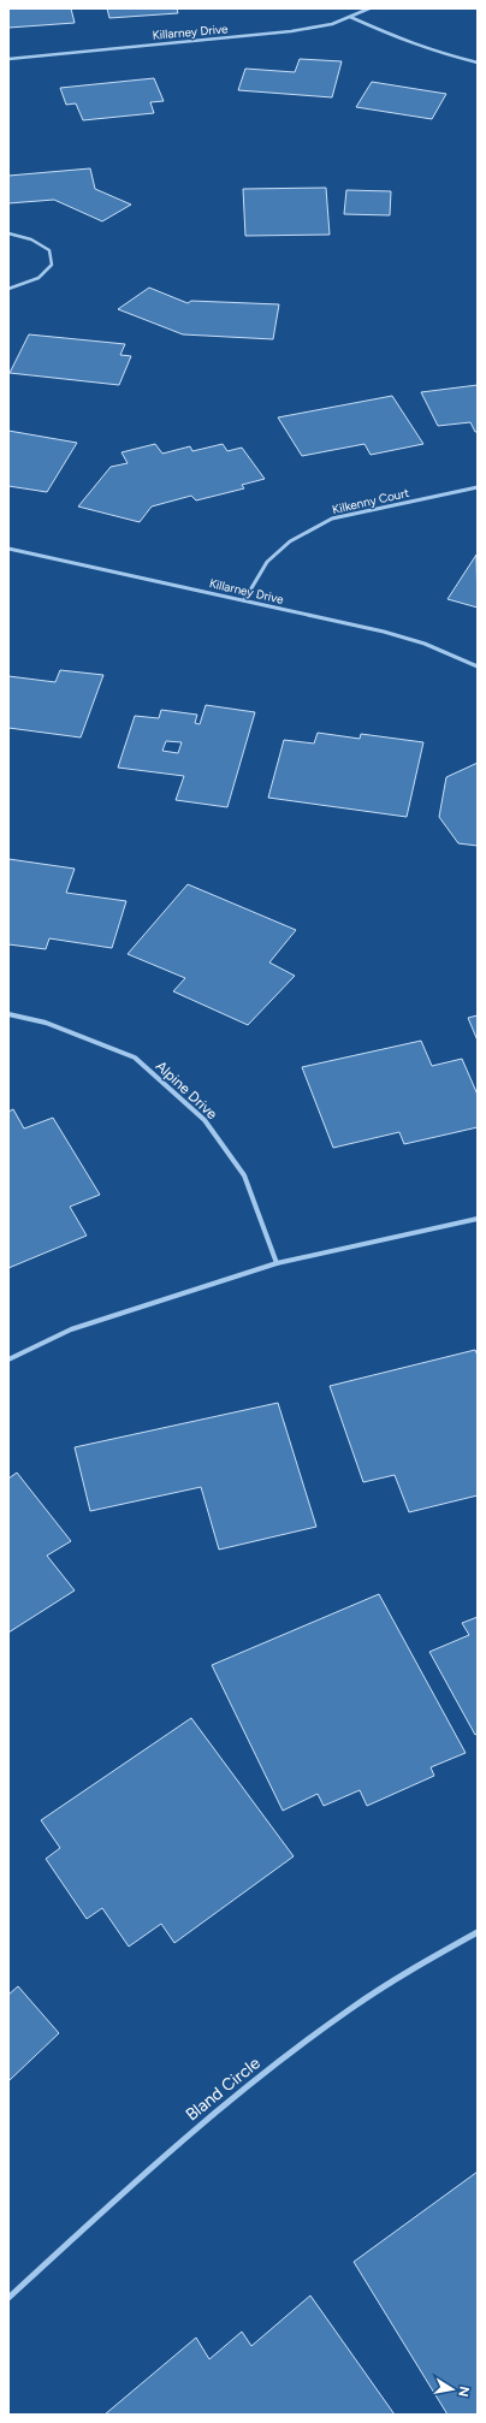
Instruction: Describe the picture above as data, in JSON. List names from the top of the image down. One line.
{"streets":{"street":["Killarney Drive","Kilkenny Court","Alpine Drive","Bland Circle"]},"crossings":[["Killarney Drive","Kilkenny Court"]],"north":"right"}
